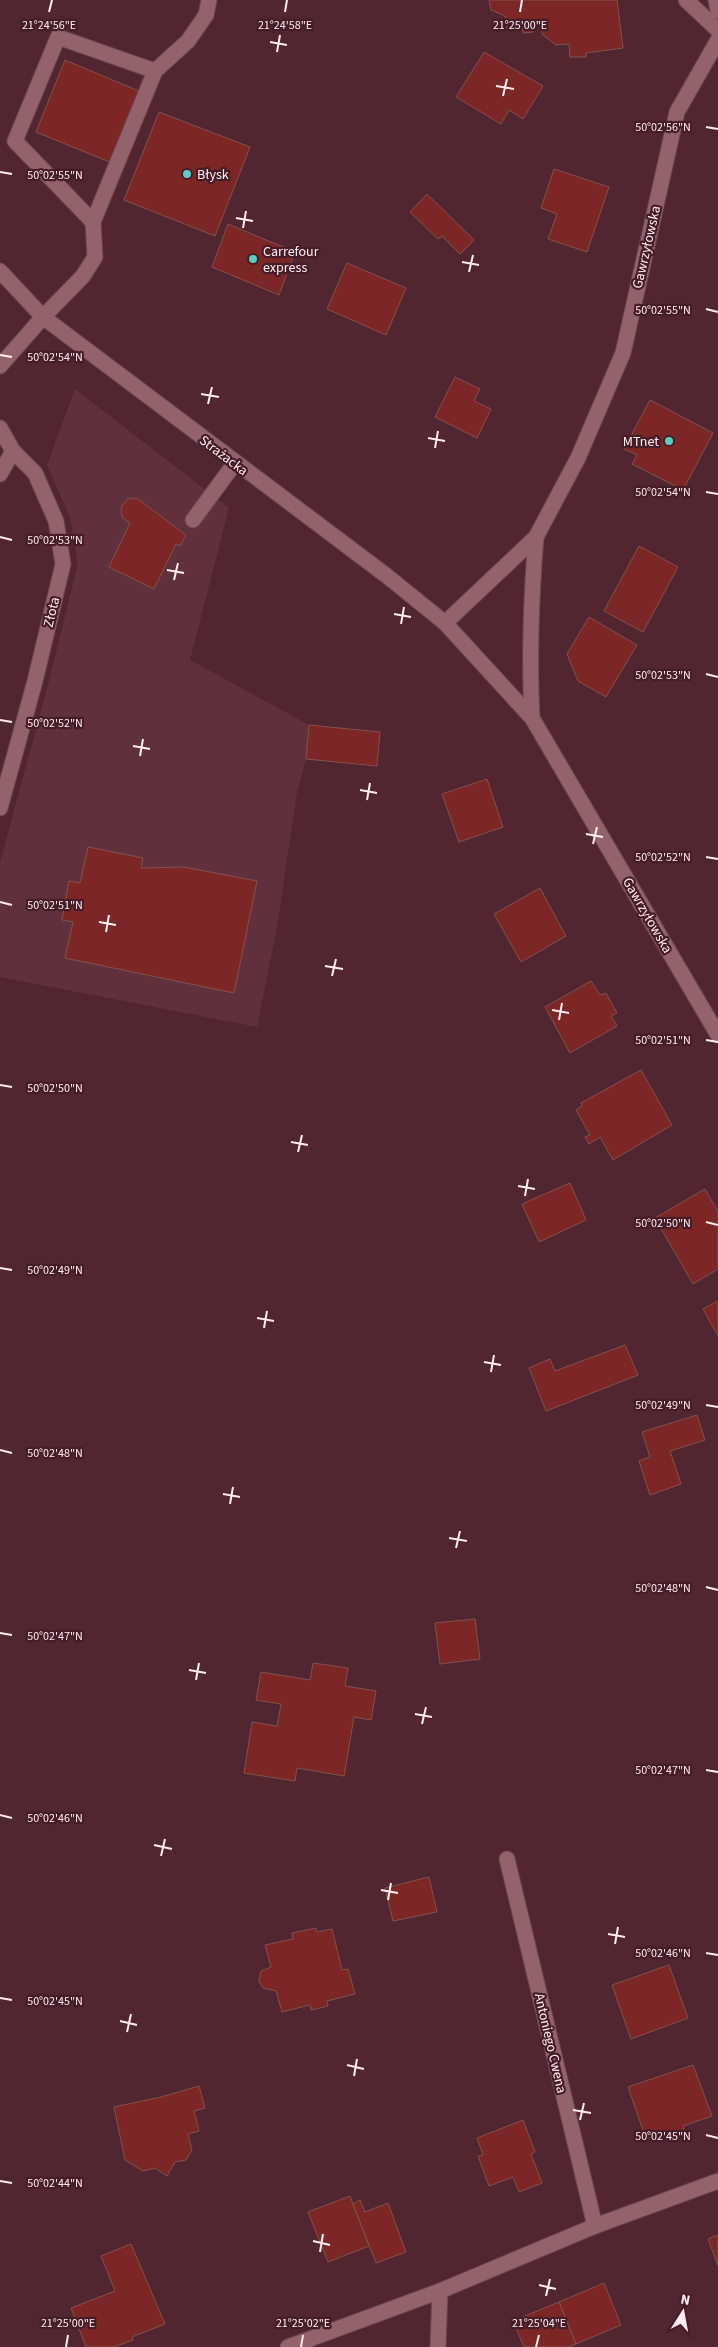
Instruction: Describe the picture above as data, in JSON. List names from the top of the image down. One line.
{"streets":{"street":["Gawrzyłowska","Strażacka","Złota","Antoniego Cwena"]},"crossings":[["Gawrzyłowska","Strażacka"]],"places":["Błysk","Carrefour express","MTnet"],"north":"top","coordinates":["21°24'56\"E","21°24'58\"E","21°25'00\"E","50°02'56\"N","50°02'55\"N","50°02'54\"N","50°02'53\"N","50°02'52\"N","50°02'51\"N","50°02'50\"N","50°02'49\"N","50°02'48\"N","50°02'47\"N","50°02'46\"N","50°02'45\"N","50°02'44\"N","21°25'02\"E","21°25'04\"E"]}
